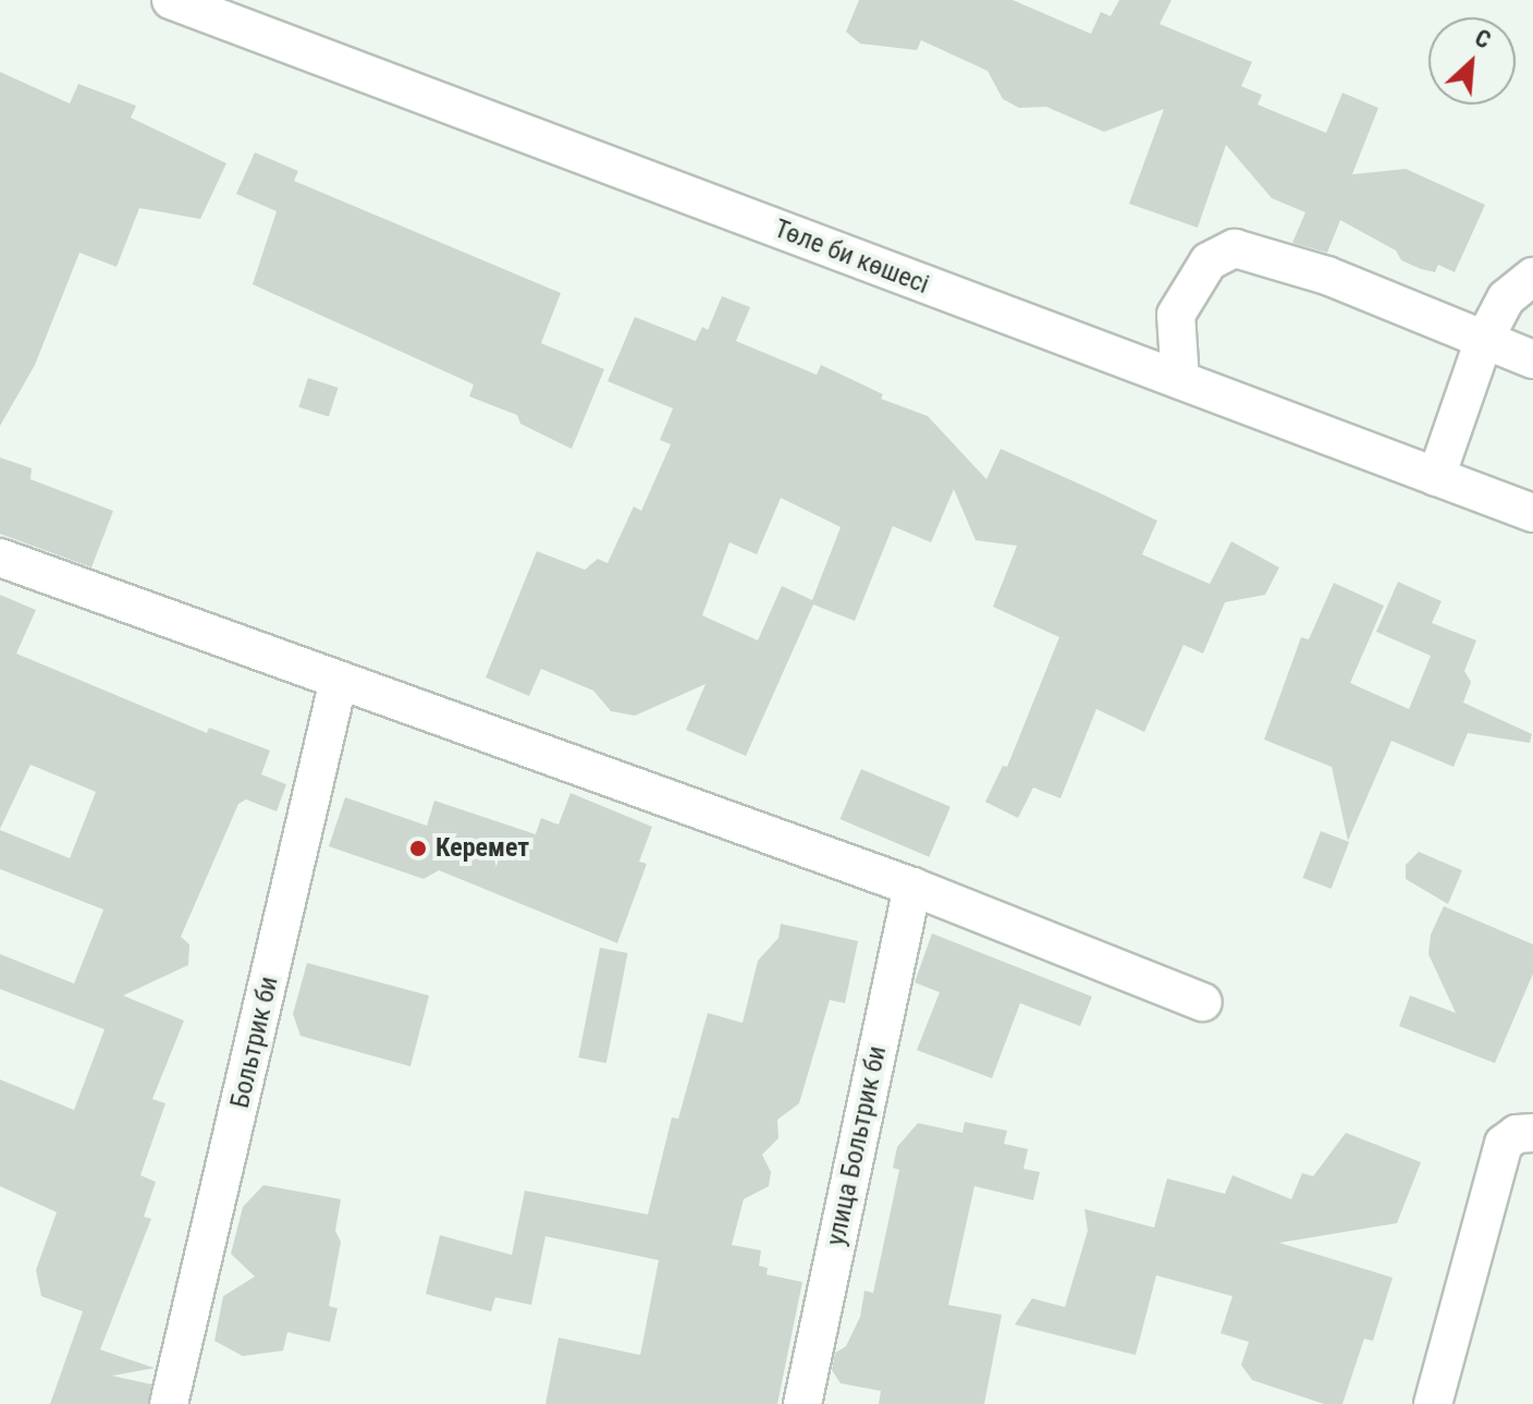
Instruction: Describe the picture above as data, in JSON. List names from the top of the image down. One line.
{"streets":{"street":["Төле би көшесі","Больтрик би","улица Больтрик би"]},"places":["Керемет"],"north":"top right"}
